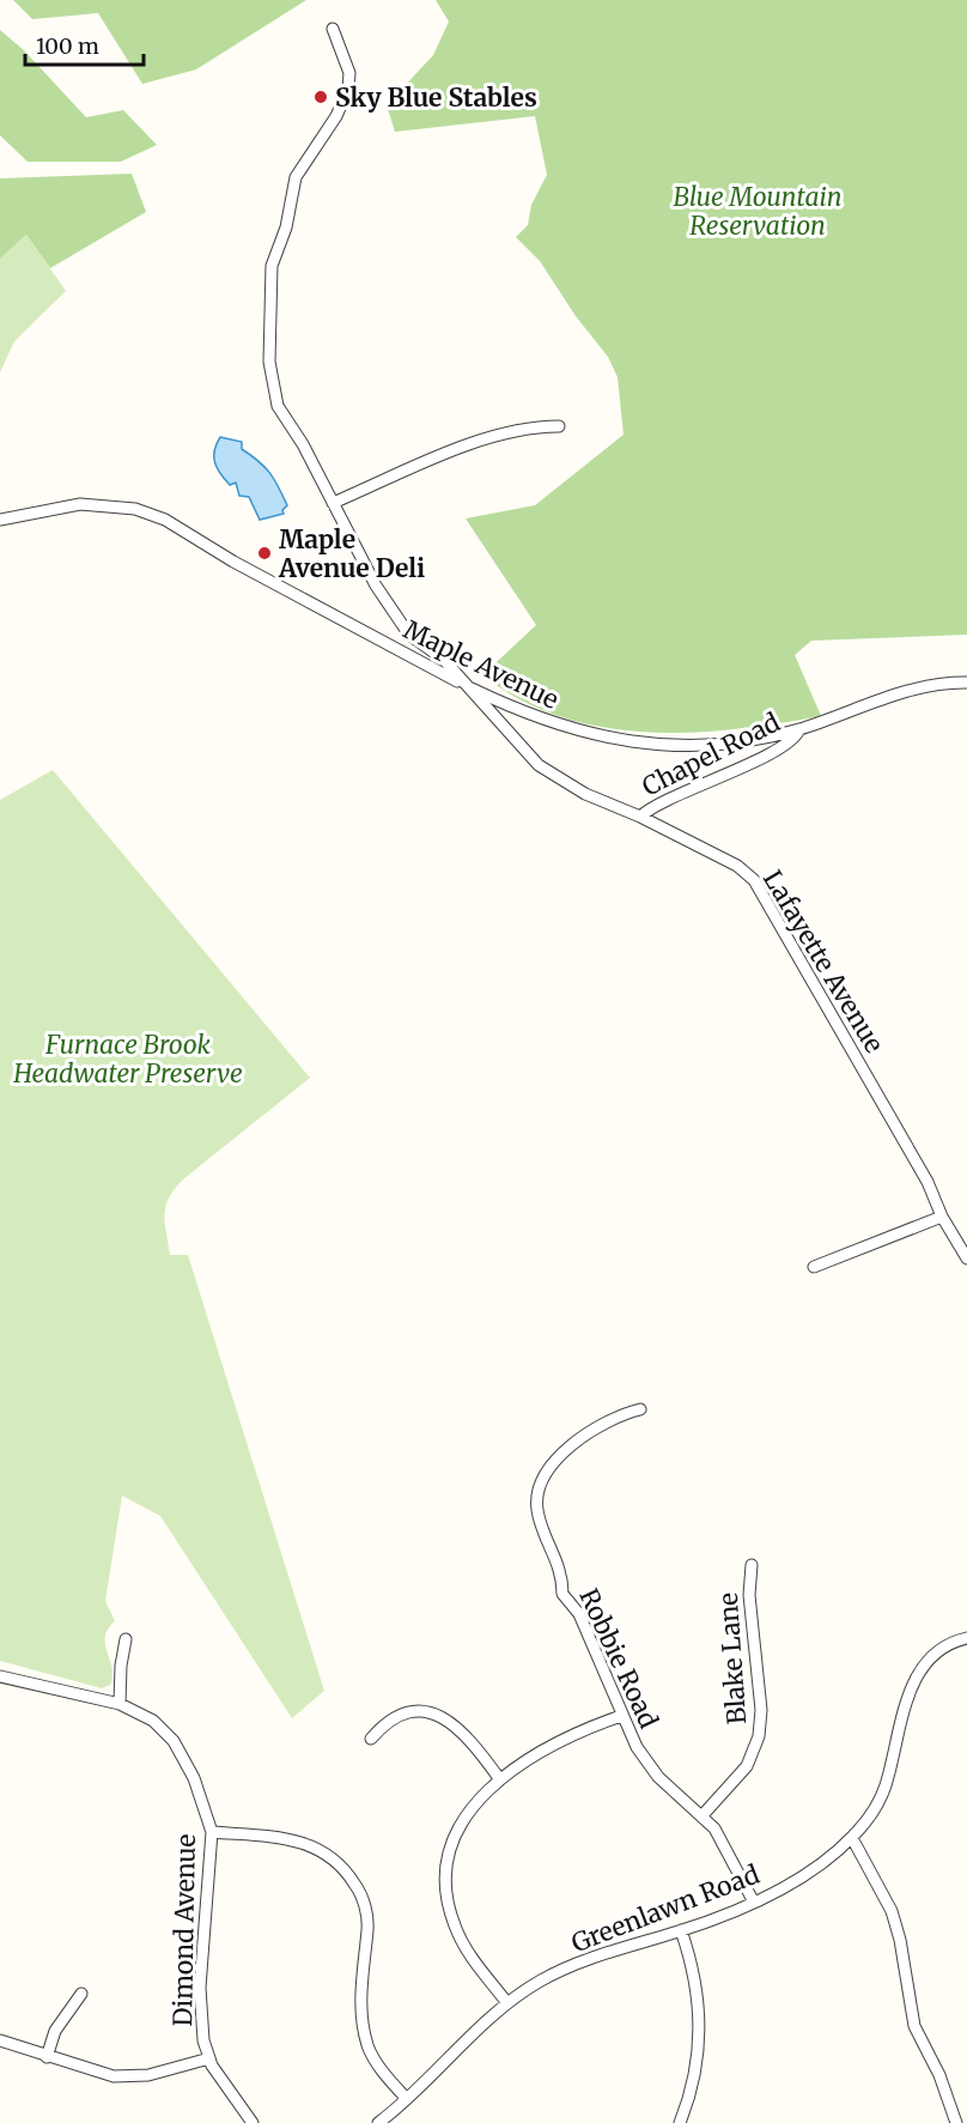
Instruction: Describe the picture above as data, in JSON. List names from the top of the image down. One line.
{"streets":{"street":["Maple Avenue","Chapel Road","Lafayette Avenue","Robbie Road","Blake Lane","Greenlawn Road","Dimond Avenue"]},"crossings":[["Maple Avenue","Chapel Road"],["Maple Avenue","Lafayette Avenue"],["Chapel Road","Lafayette Avenue"],["Robbie Road","Blake Lane"],["Robbie Road","Greenlawn Road"]],"parks":["Blue Mountain Reservation","Furnace Brook Headwater Preserve"],"places":["Sky Blue Stables","Maple Avenue Deli"],"scale_bar":"100 m"}
